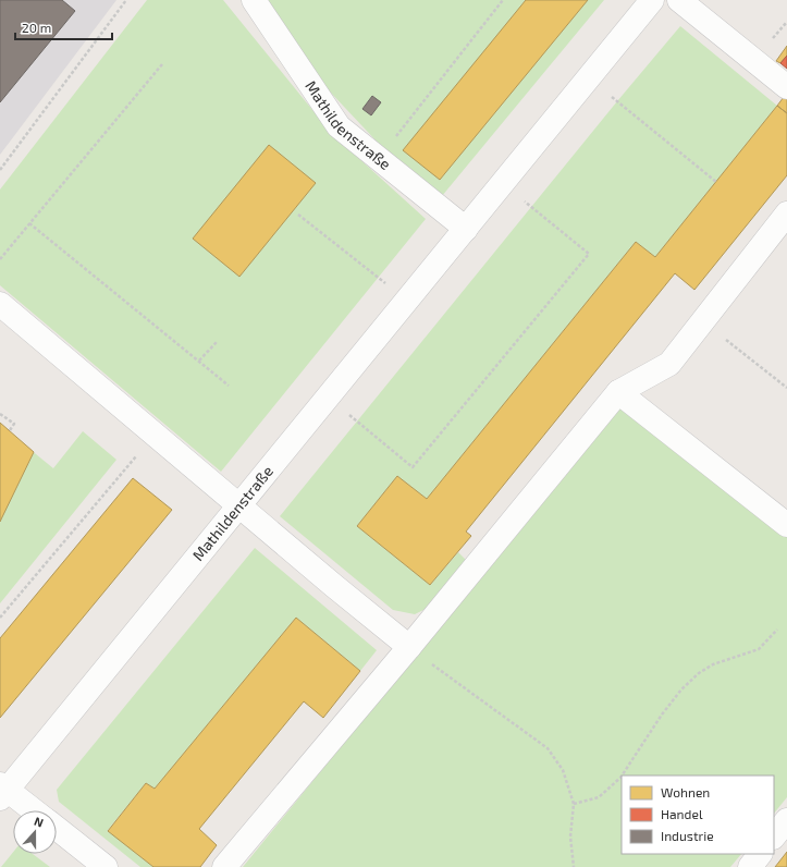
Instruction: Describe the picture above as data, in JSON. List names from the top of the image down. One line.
{"streets":{"street":["Mathildenstraße"]},"legend":["Wohnen","Handel","Industrie"],"scale_bar":"20 m","north":"top"}
